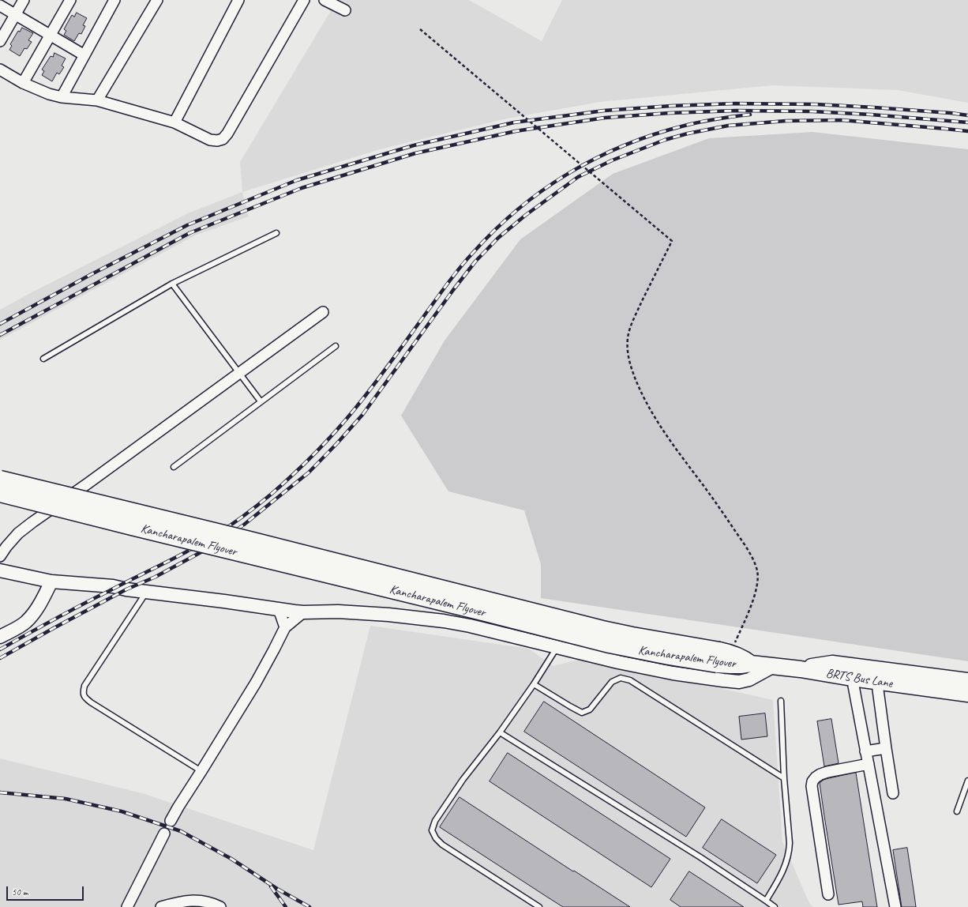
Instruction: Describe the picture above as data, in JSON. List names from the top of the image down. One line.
{"streets":{"main road":["Kancharapalem Flyover","BRTS Bus Lane"]},"crossings":[["Kancharapalem Flyover","BRTS Bus Lane"]],"scale_bar":"50 m"}
